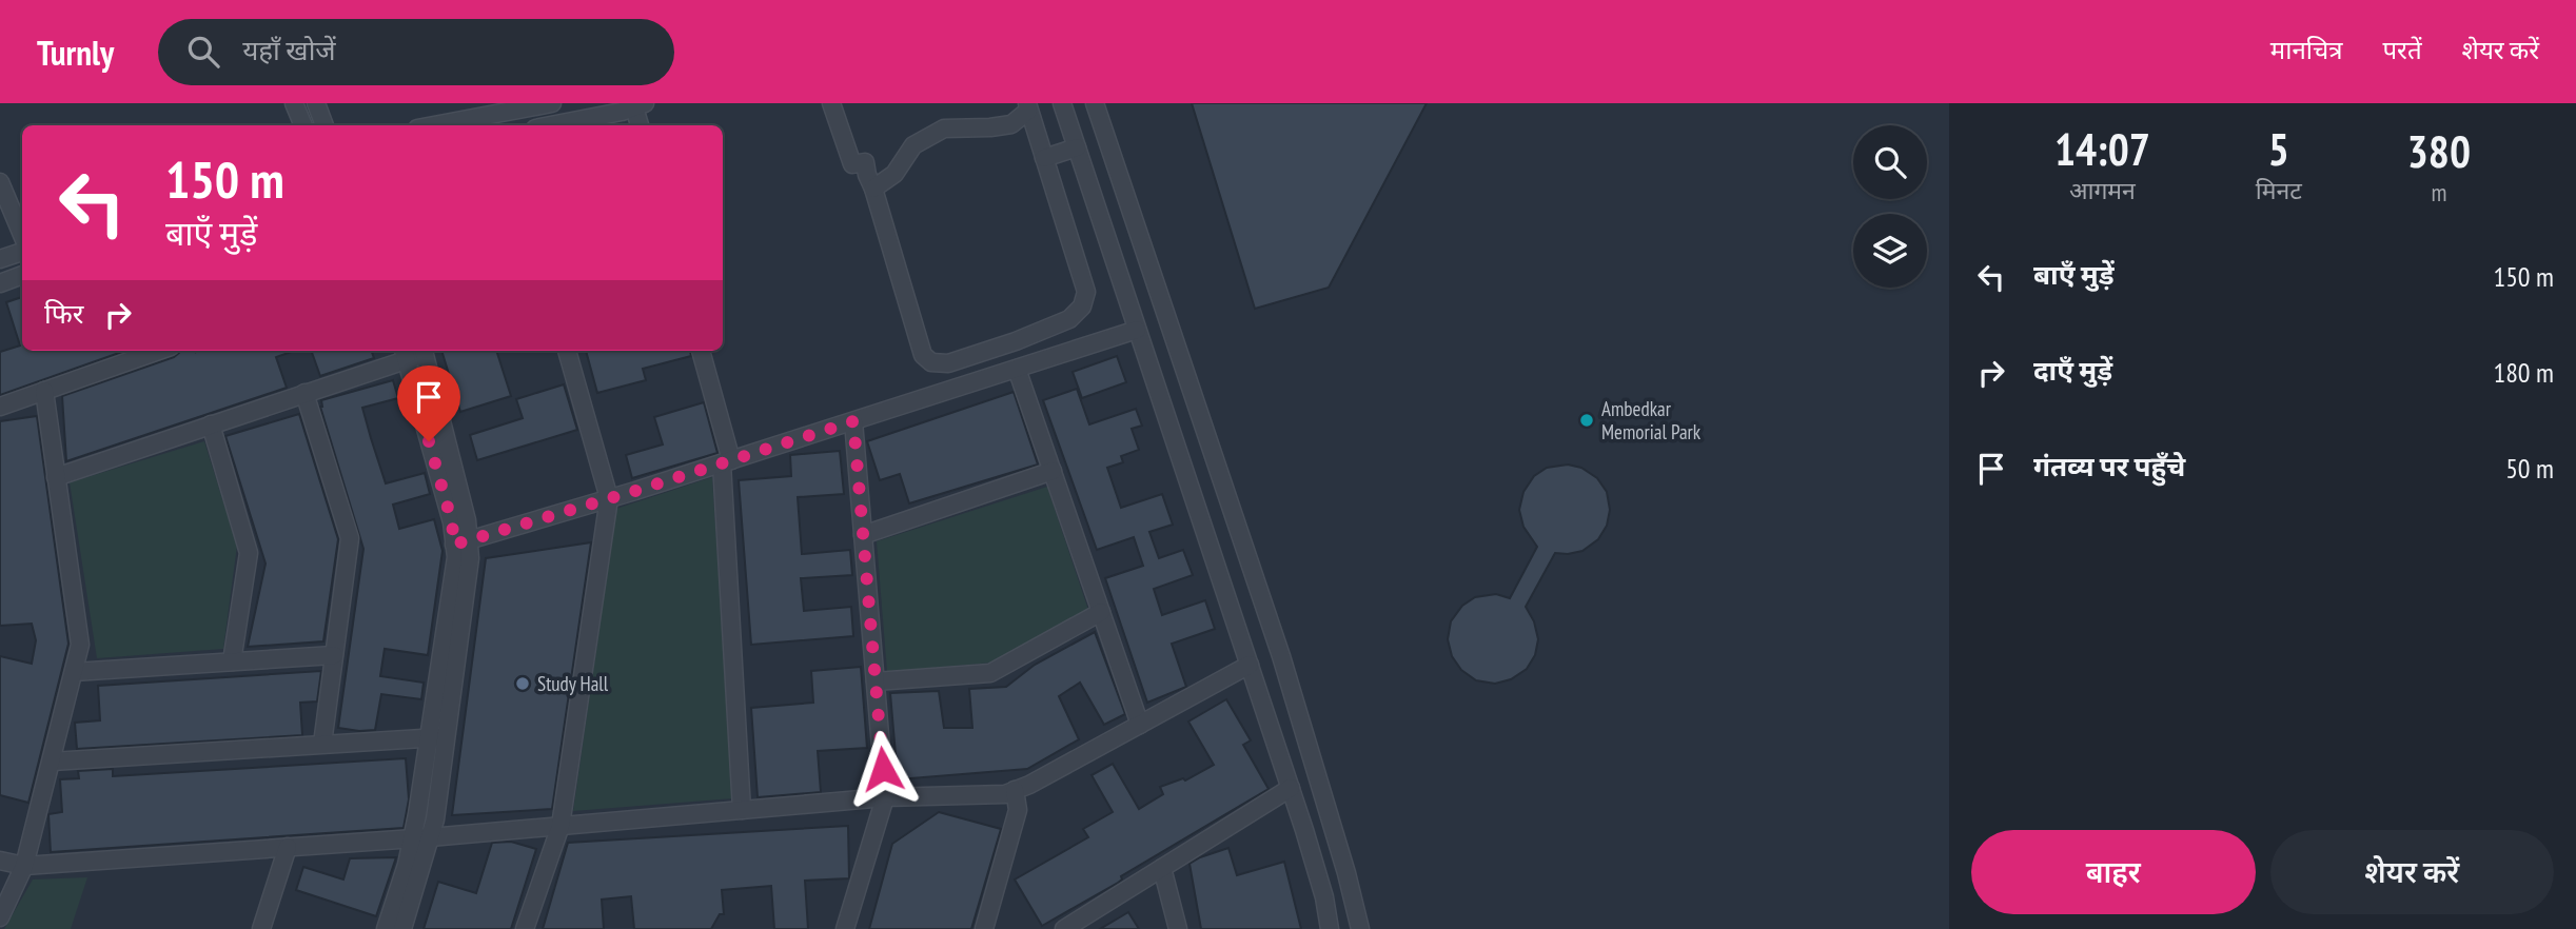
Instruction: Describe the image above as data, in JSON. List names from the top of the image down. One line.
{"places":["Ambedkar Memorial Park","Study Hall"],"page":{"header":"Turnly","search":"यहाँ खोजें","nav":["मानचित्र","परतें","शेयर करें"],"eta":["14:07","आगमन","5","मिनट","380","m"],"turn":["150 m","बाएँ मुड़ें"],"list":[{"name":"बाएँ मुड़ें","value":"150 m"},{"name":"दाएँ मुड़ें","value":"180 m"},{"name":"गंतव्य पर पहुँचे","value":"50 m"}],"then":"फिर","buttons":["बाहर","शेयर करें"]}}
